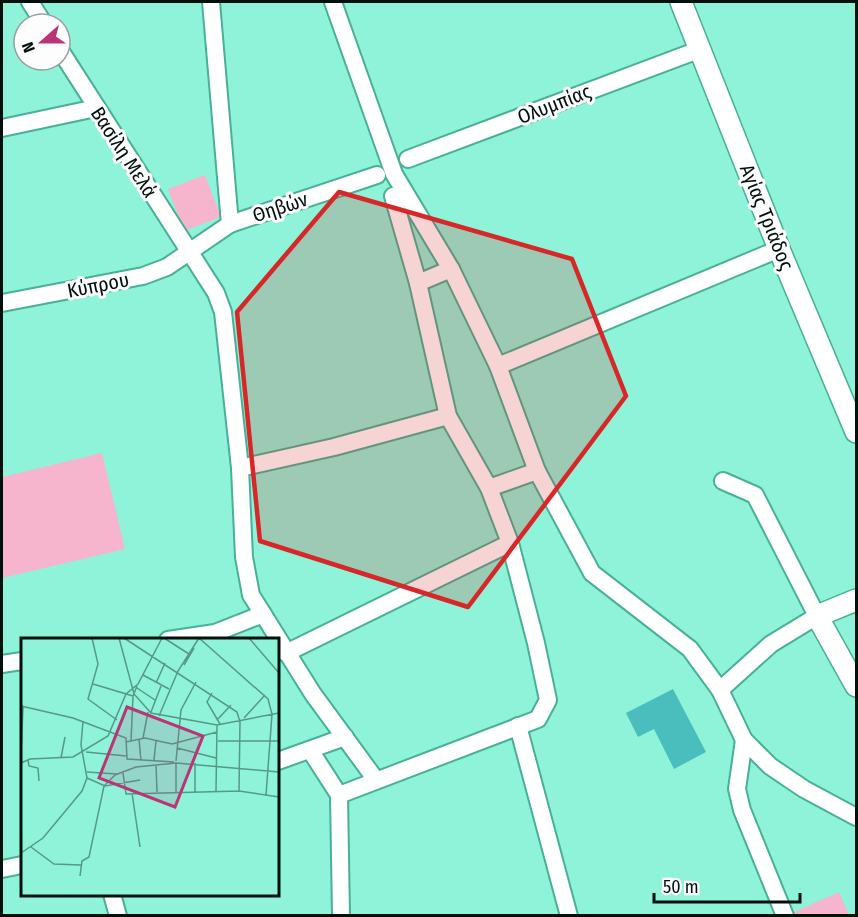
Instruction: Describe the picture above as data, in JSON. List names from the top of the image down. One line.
{"streets":{"street":["Ολυμπίας","Βασίλη Μελά","Θηβών","Αγίας Τριάδος","Κύπρου"]},"crossings":[["Ολυμπίας","Αγίας Τριάδος"],["Βασίλη Μελά","Θηβών"],["Βασίλη Μελά","Κύπρου"],["Θηβών","Κύπρου"]],"scale_bar":"50 m","north":"left"}
